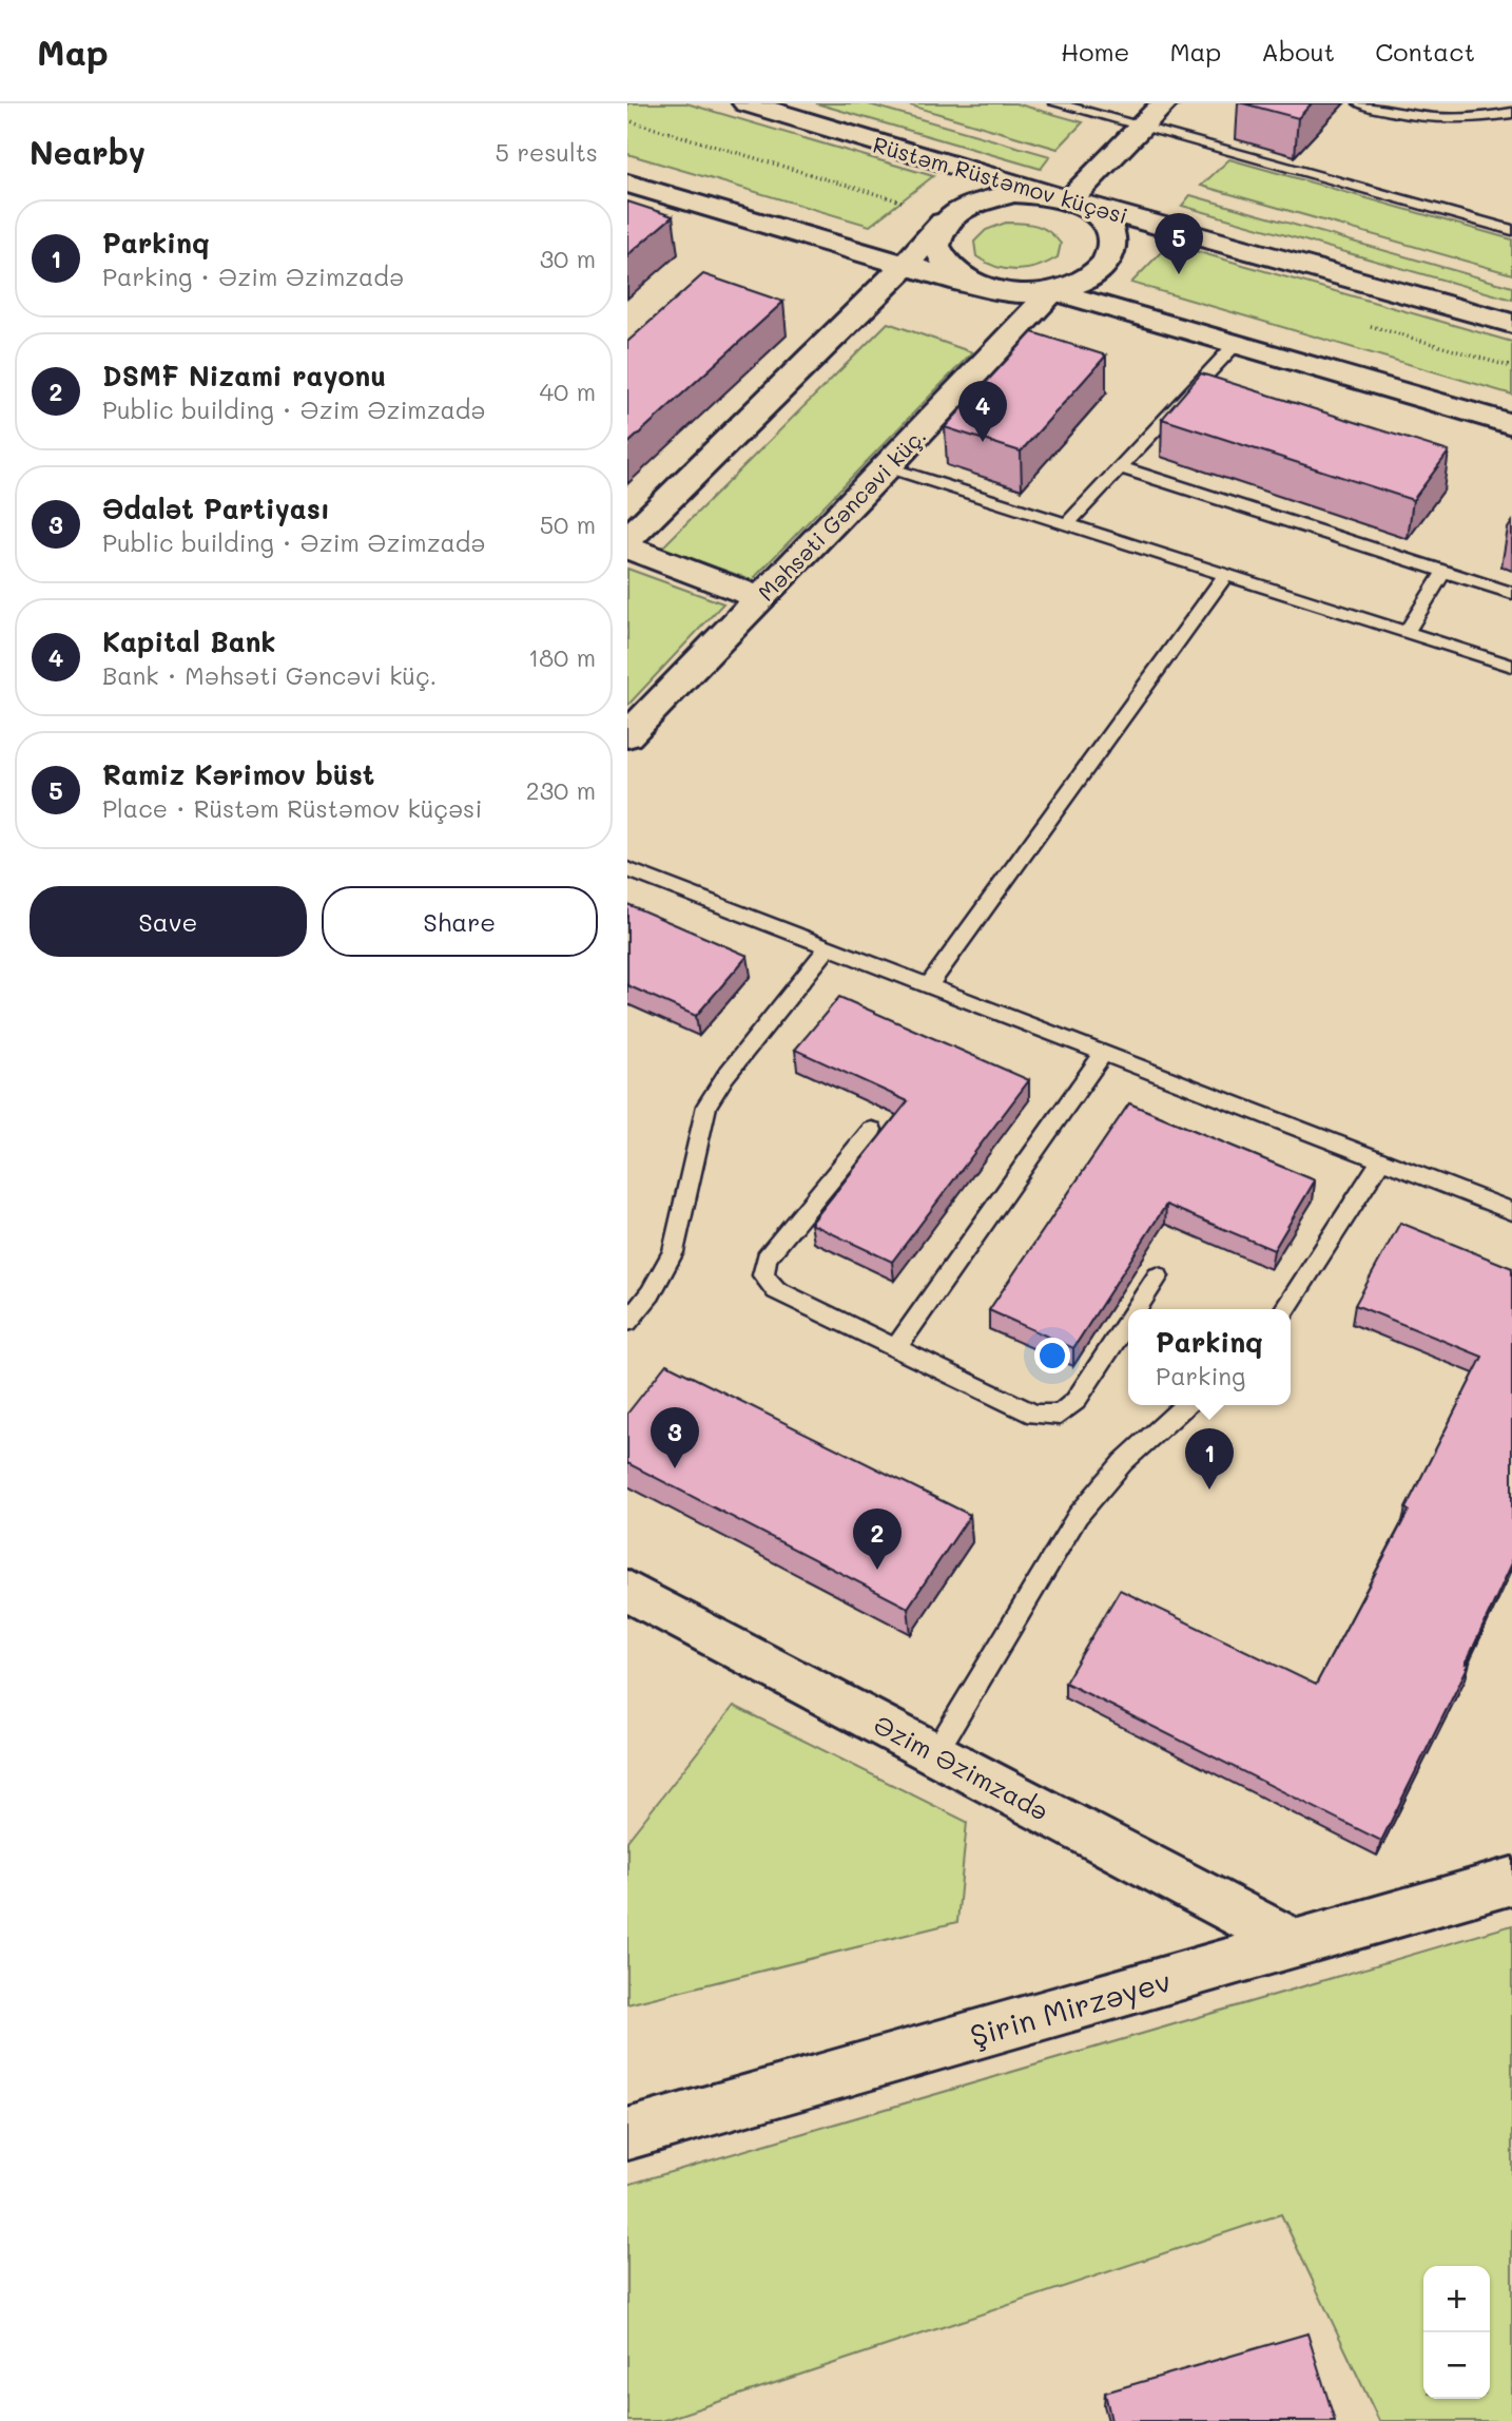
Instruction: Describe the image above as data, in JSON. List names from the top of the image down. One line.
{"streets":{"street":["Rüstəm Rüstəmov küçəsi","Məhsəti Gəncəvi küç.","Əzim Əzimzadə","Şirin Mirzəyev"]},"crossings":[["Rüstəm Rüstəmov küçəsi","Məhsəti Gəncəvi küç."],["Əzim Əzimzadə","Şirin Mirzəyev"]],"page":{"header":"Map","nav":["Home","Map","About","Contact"],"heading":["Nearby","5 results"],"list":[{"mark":"1","name":"Parkinq","note":"Parking · Əzim Əzimzadə","value":"30 m"},{"mark":"2","name":"DSMF Nizami rayonu","note":"Public building · Əzim Əzimzadə","value":"40 m"},{"mark":"3","name":"Ədalət Partiyası","note":"Public building · Əzim Əzimzadə","value":"50 m"},{"mark":"4","name":"Kapital Bank","note":"Bank · Məhsəti Gəncəvi küç.","value":"180 m"},{"mark":"5","name":"Ramiz Kərimov büst","note":"Place · Rüstəm Rüstəmov küçəsi","value":"230 m"}],"pins":["5","4","3","1","2"],"buttons":["Save","Share"],"popup":["Parkinq","Parking"],"map_buttons":["+","−"]}}
